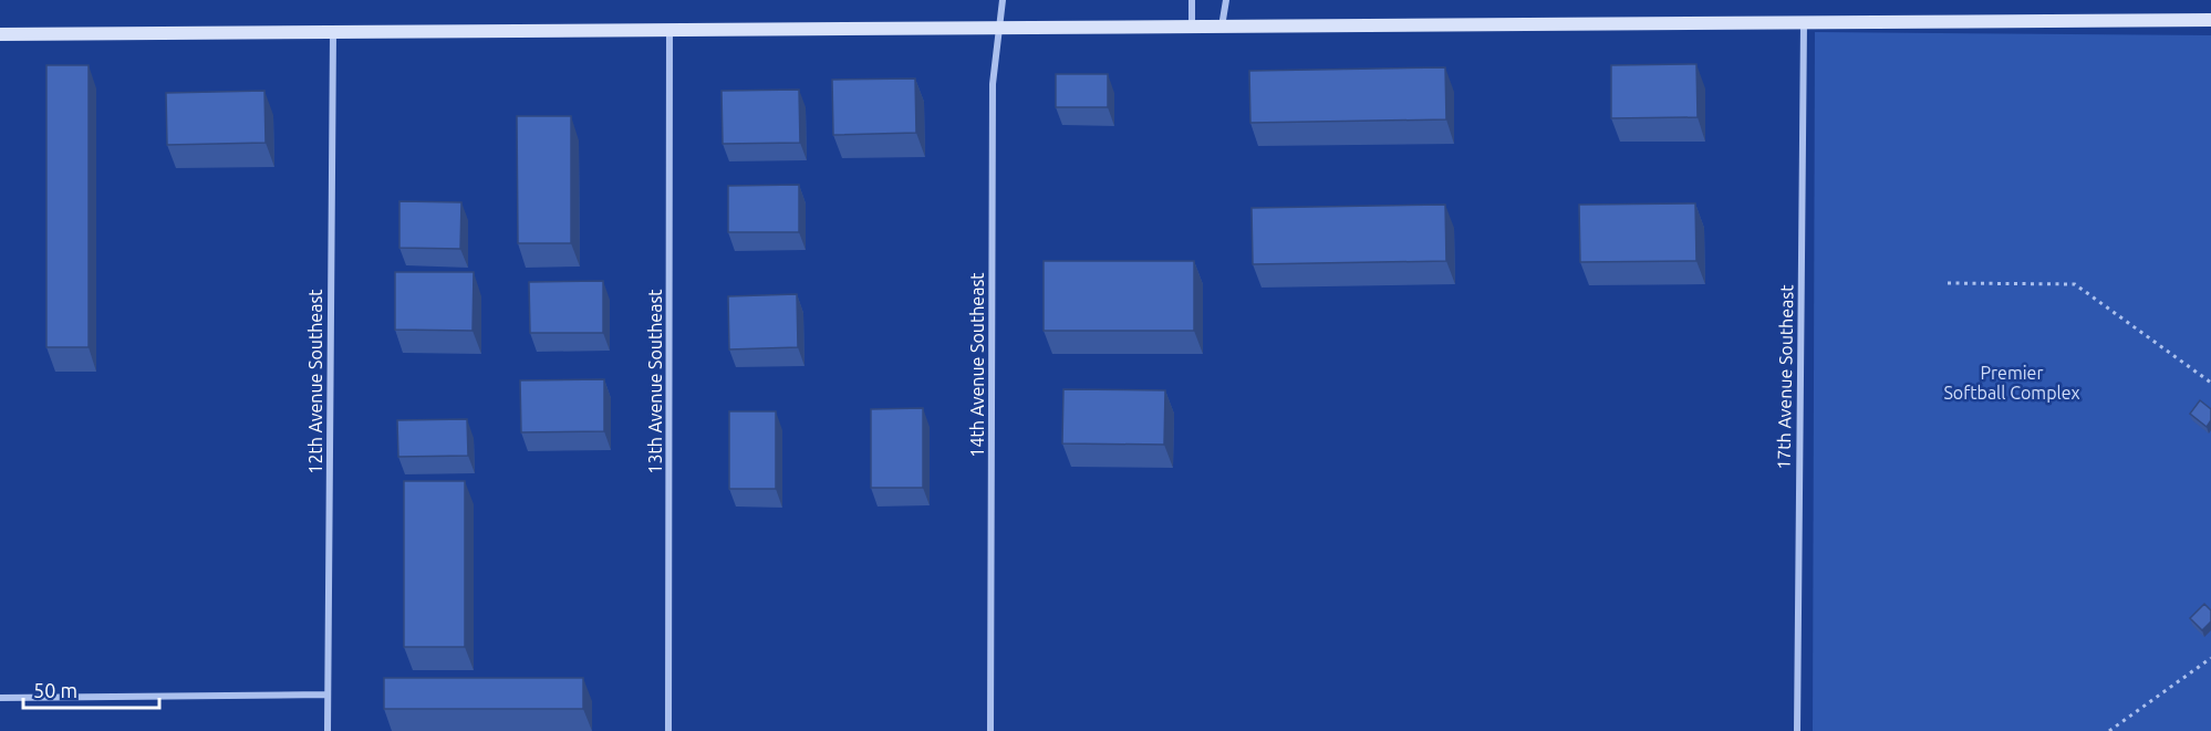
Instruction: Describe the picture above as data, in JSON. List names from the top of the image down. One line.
{"streets":{"street":["14th Avenue Southeast","17th Avenue Southeast","12th Avenue Southeast","13th Avenue Southeast"]},"parks":["Premier Softball Complex"],"scale_bar":"50 m"}
